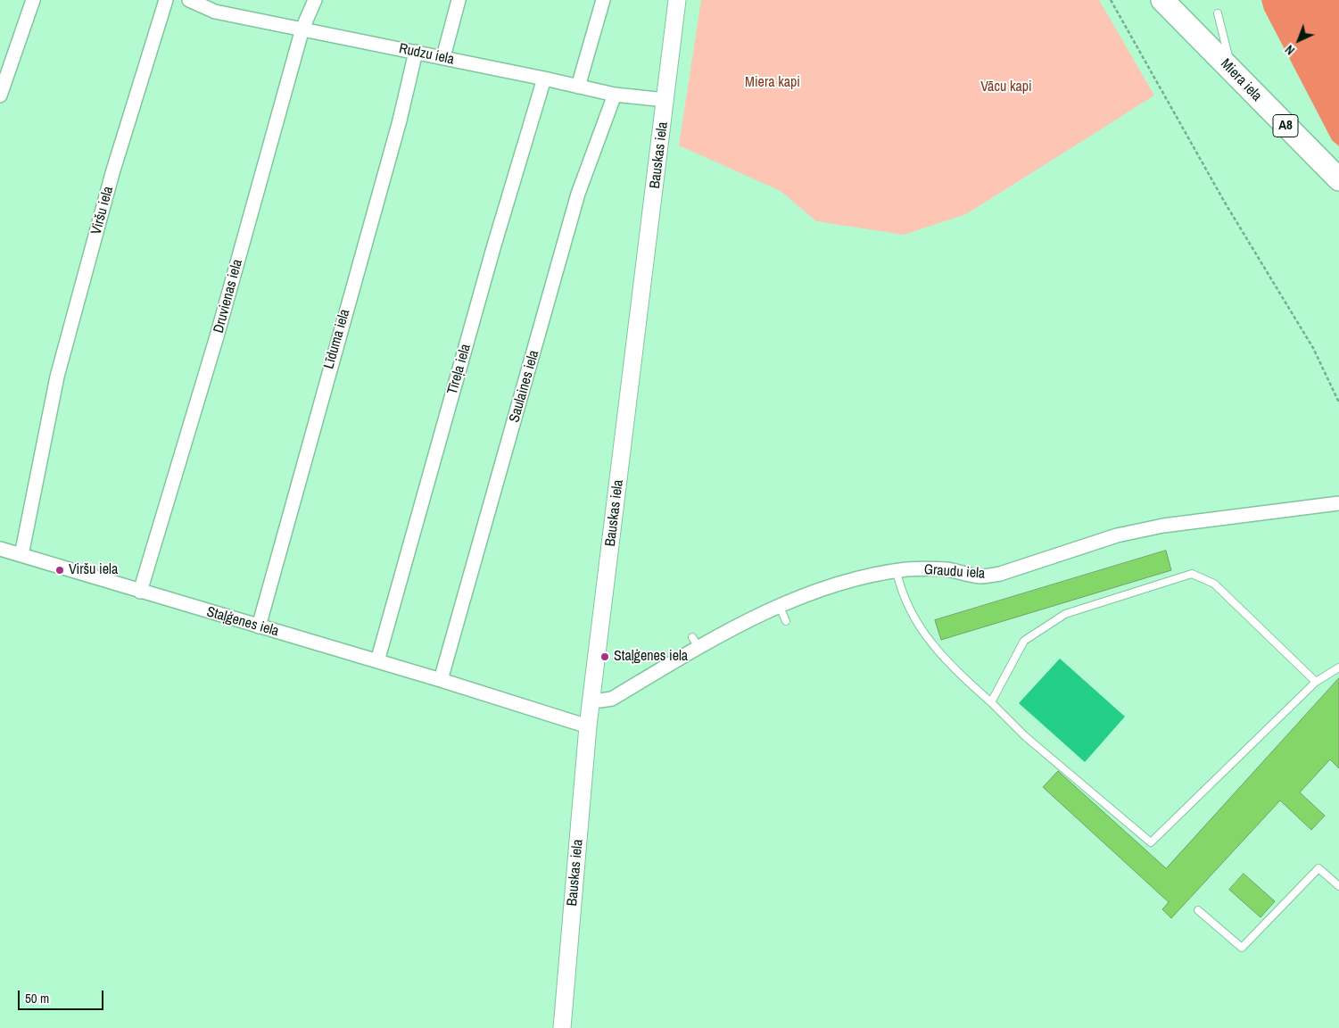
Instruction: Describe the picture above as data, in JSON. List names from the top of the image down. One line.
{"streets":{"highway":["Miera iela","A8"],"street":["Rudzu iela","Bauskas iela","Viršu iela","Druvienas iela","Līduma iela","Tīreļa iela","Saulaines iela","Graudu iela","Staļģenes iela"]},"crossings":[["Rudzu iela","Bauskas iela"],["Rudzu iela","Druvienas iela"],["Rudzu iela","Līduma iela"],["Rudzu iela","Tīreļa iela"],["Rudzu iela","Saulaines iela"],["Bauskas iela","Graudu iela"],["Bauskas iela","Staļģenes iela"],["Viršu iela","Staļģenes iela"],["Druvienas iela","Staļģenes iela"],["Līduma iela","Staļģenes iela"],["Tīreļa iela","Staļģenes iela"],["Saulaines iela","Staļģenes iela"]],"parks":["Miera kapi","Vācu kapi"],"places":["Viršu iela","Staļģenes iela"],"scale_bar":"50 m","north":"bottom left"}
